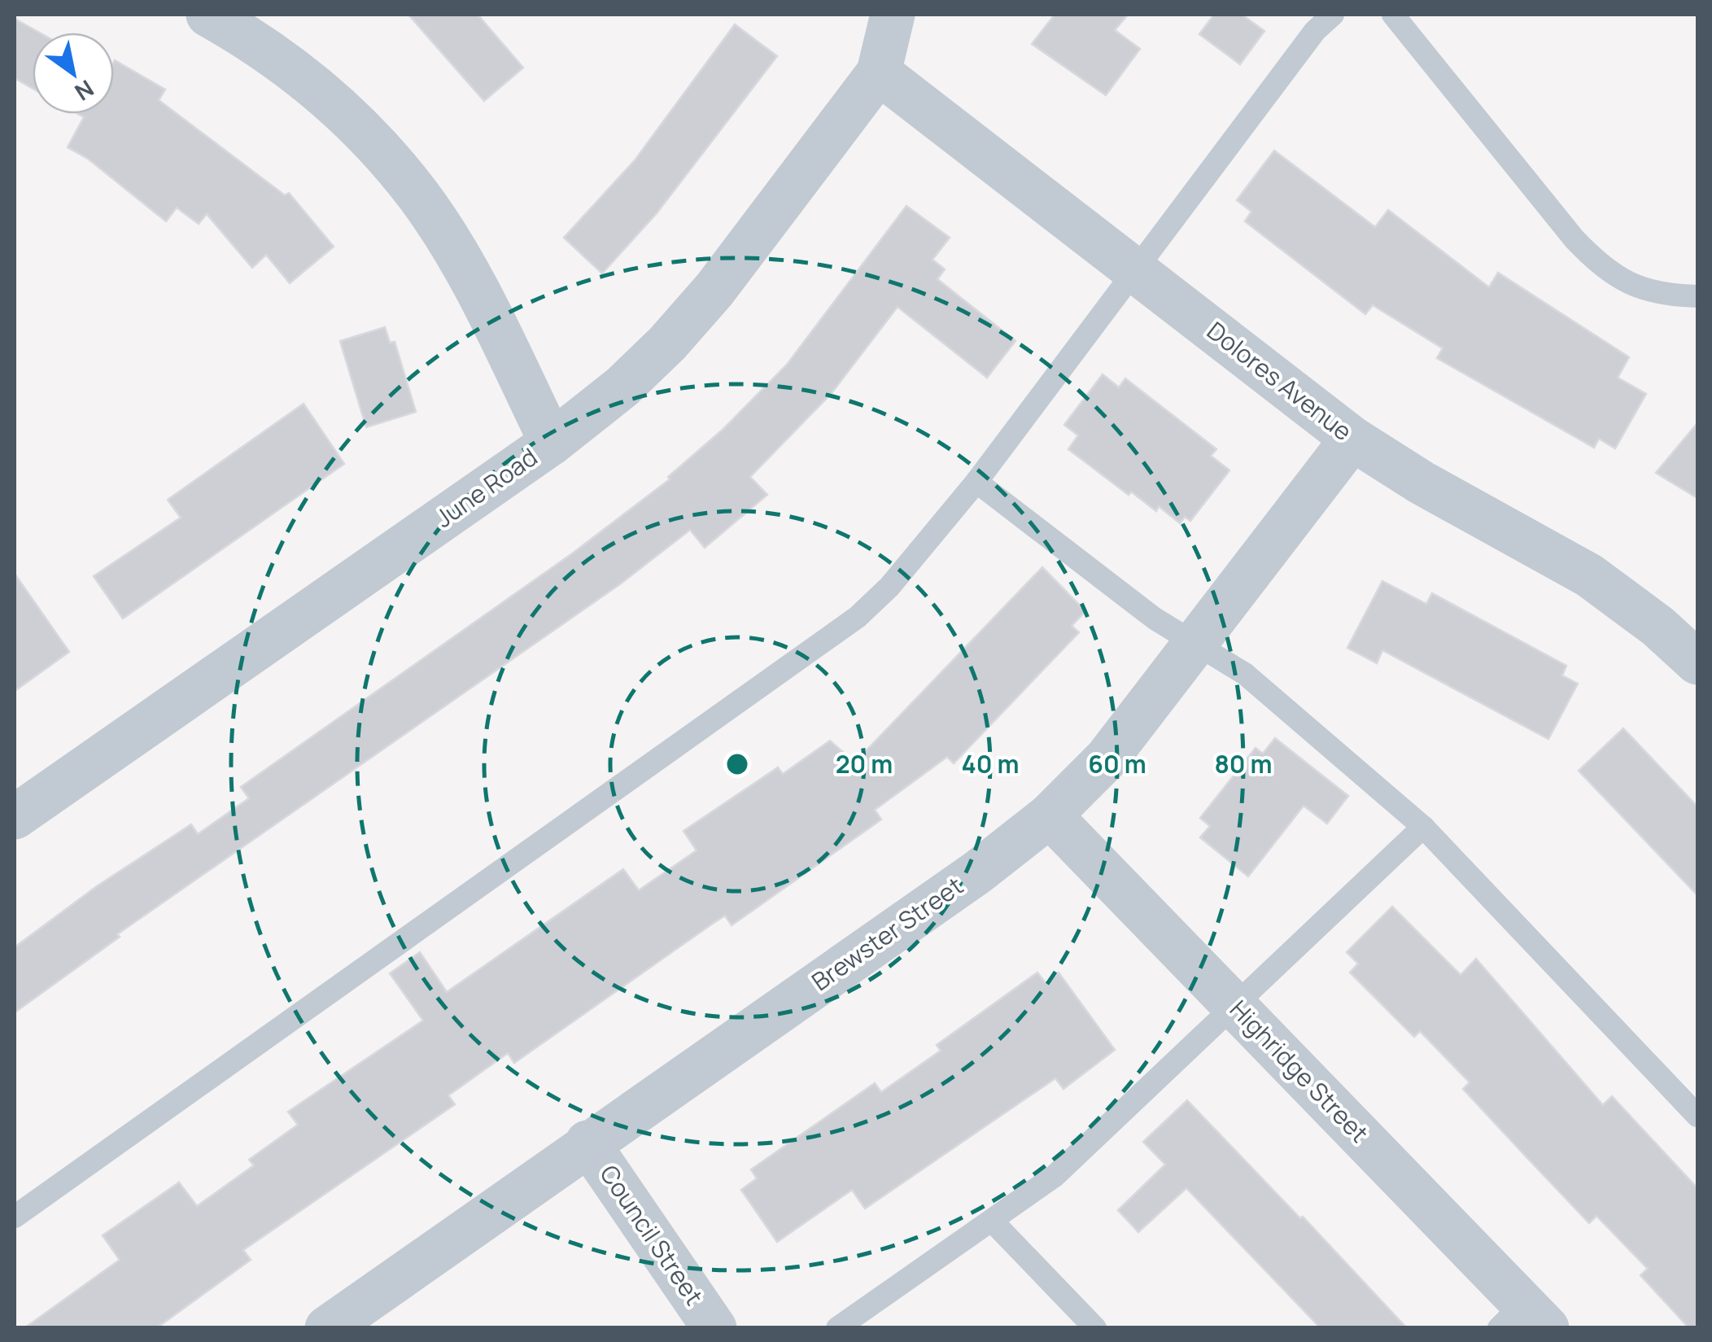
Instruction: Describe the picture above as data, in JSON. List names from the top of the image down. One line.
{"streets":{"street":["Dolores Avenue","June Road","Brewster Street","Highridge Street","Council Street"]},"crossings":[["Dolores Avenue","June Road"],["Dolores Avenue","Brewster Street"],["Brewster Street","Highridge Street"],["Brewster Street","Council Street"]],"north":"bottom right","rings":["20 m","40 m","60 m","80 m"]}
